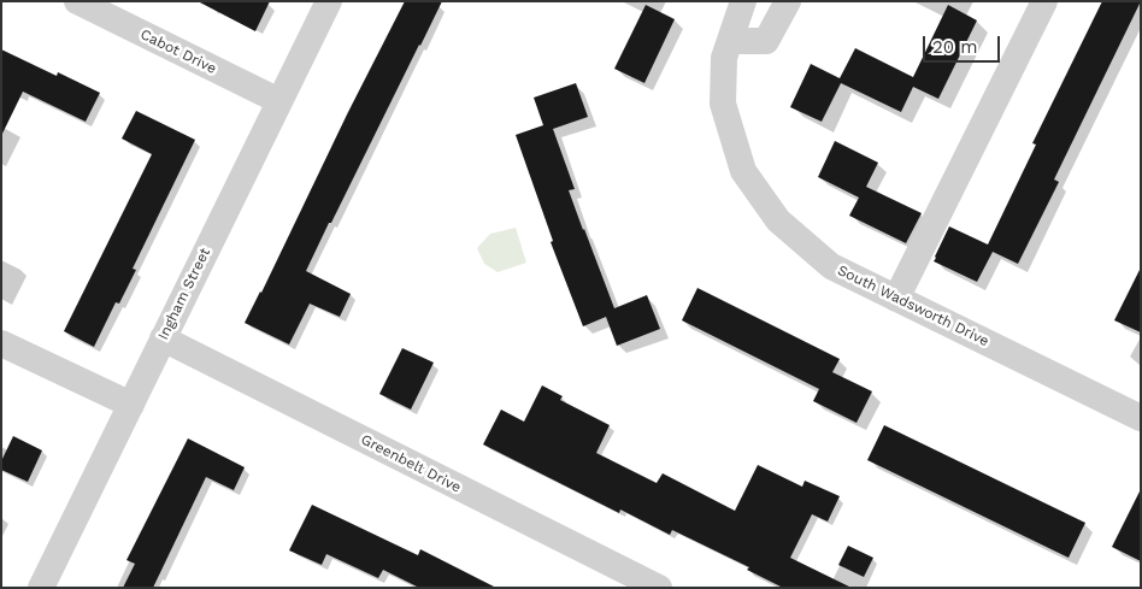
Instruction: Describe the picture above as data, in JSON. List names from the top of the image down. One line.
{"streets":{"street":["Cabot Drive","Ingham Street","South Wadsworth Drive","Greenbelt Drive"]},"crossings":[["Cabot Drive","Ingham Street"],["Ingham Street","Greenbelt Drive"]],"scale_bar":"20 m"}
